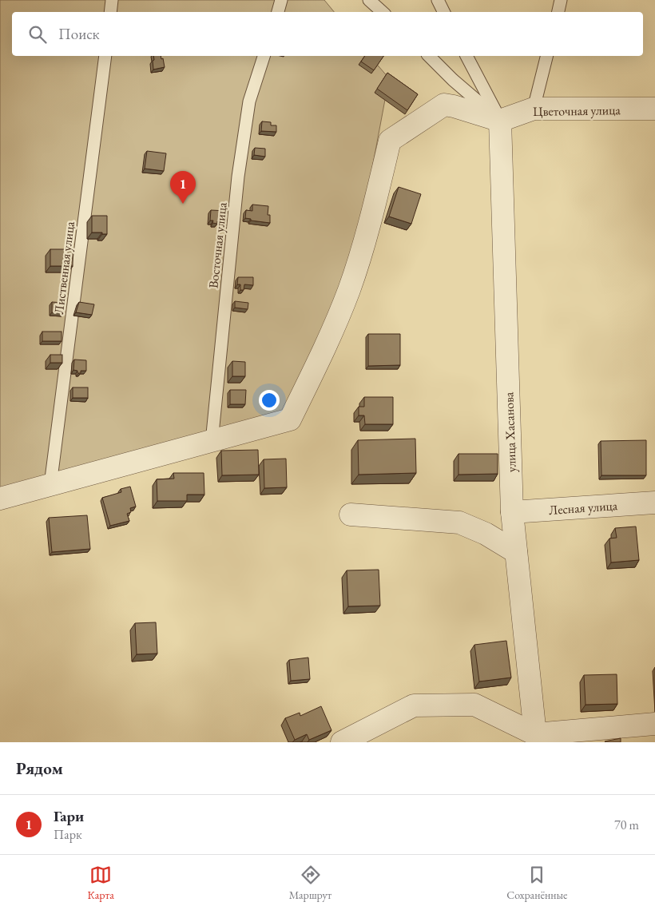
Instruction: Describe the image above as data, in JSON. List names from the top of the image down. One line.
{"streets":{"street":["Цветочная улица","улица Хасанова","Лесная улица"],"lane":["Восточная улица","Лиственная улица"]},"crossings":[["Цветочная улица","улица Хасанова"],["улица Хасанова","Лесная улица"]],"page":{"search":"Поиск","pins":"1","heading":"Рядом","list":[{"mark":"1","name":"Гари","note":"Парк","value":"70 m"}],"nav":["Карта","Маршрут","Сохранённые"]}}
